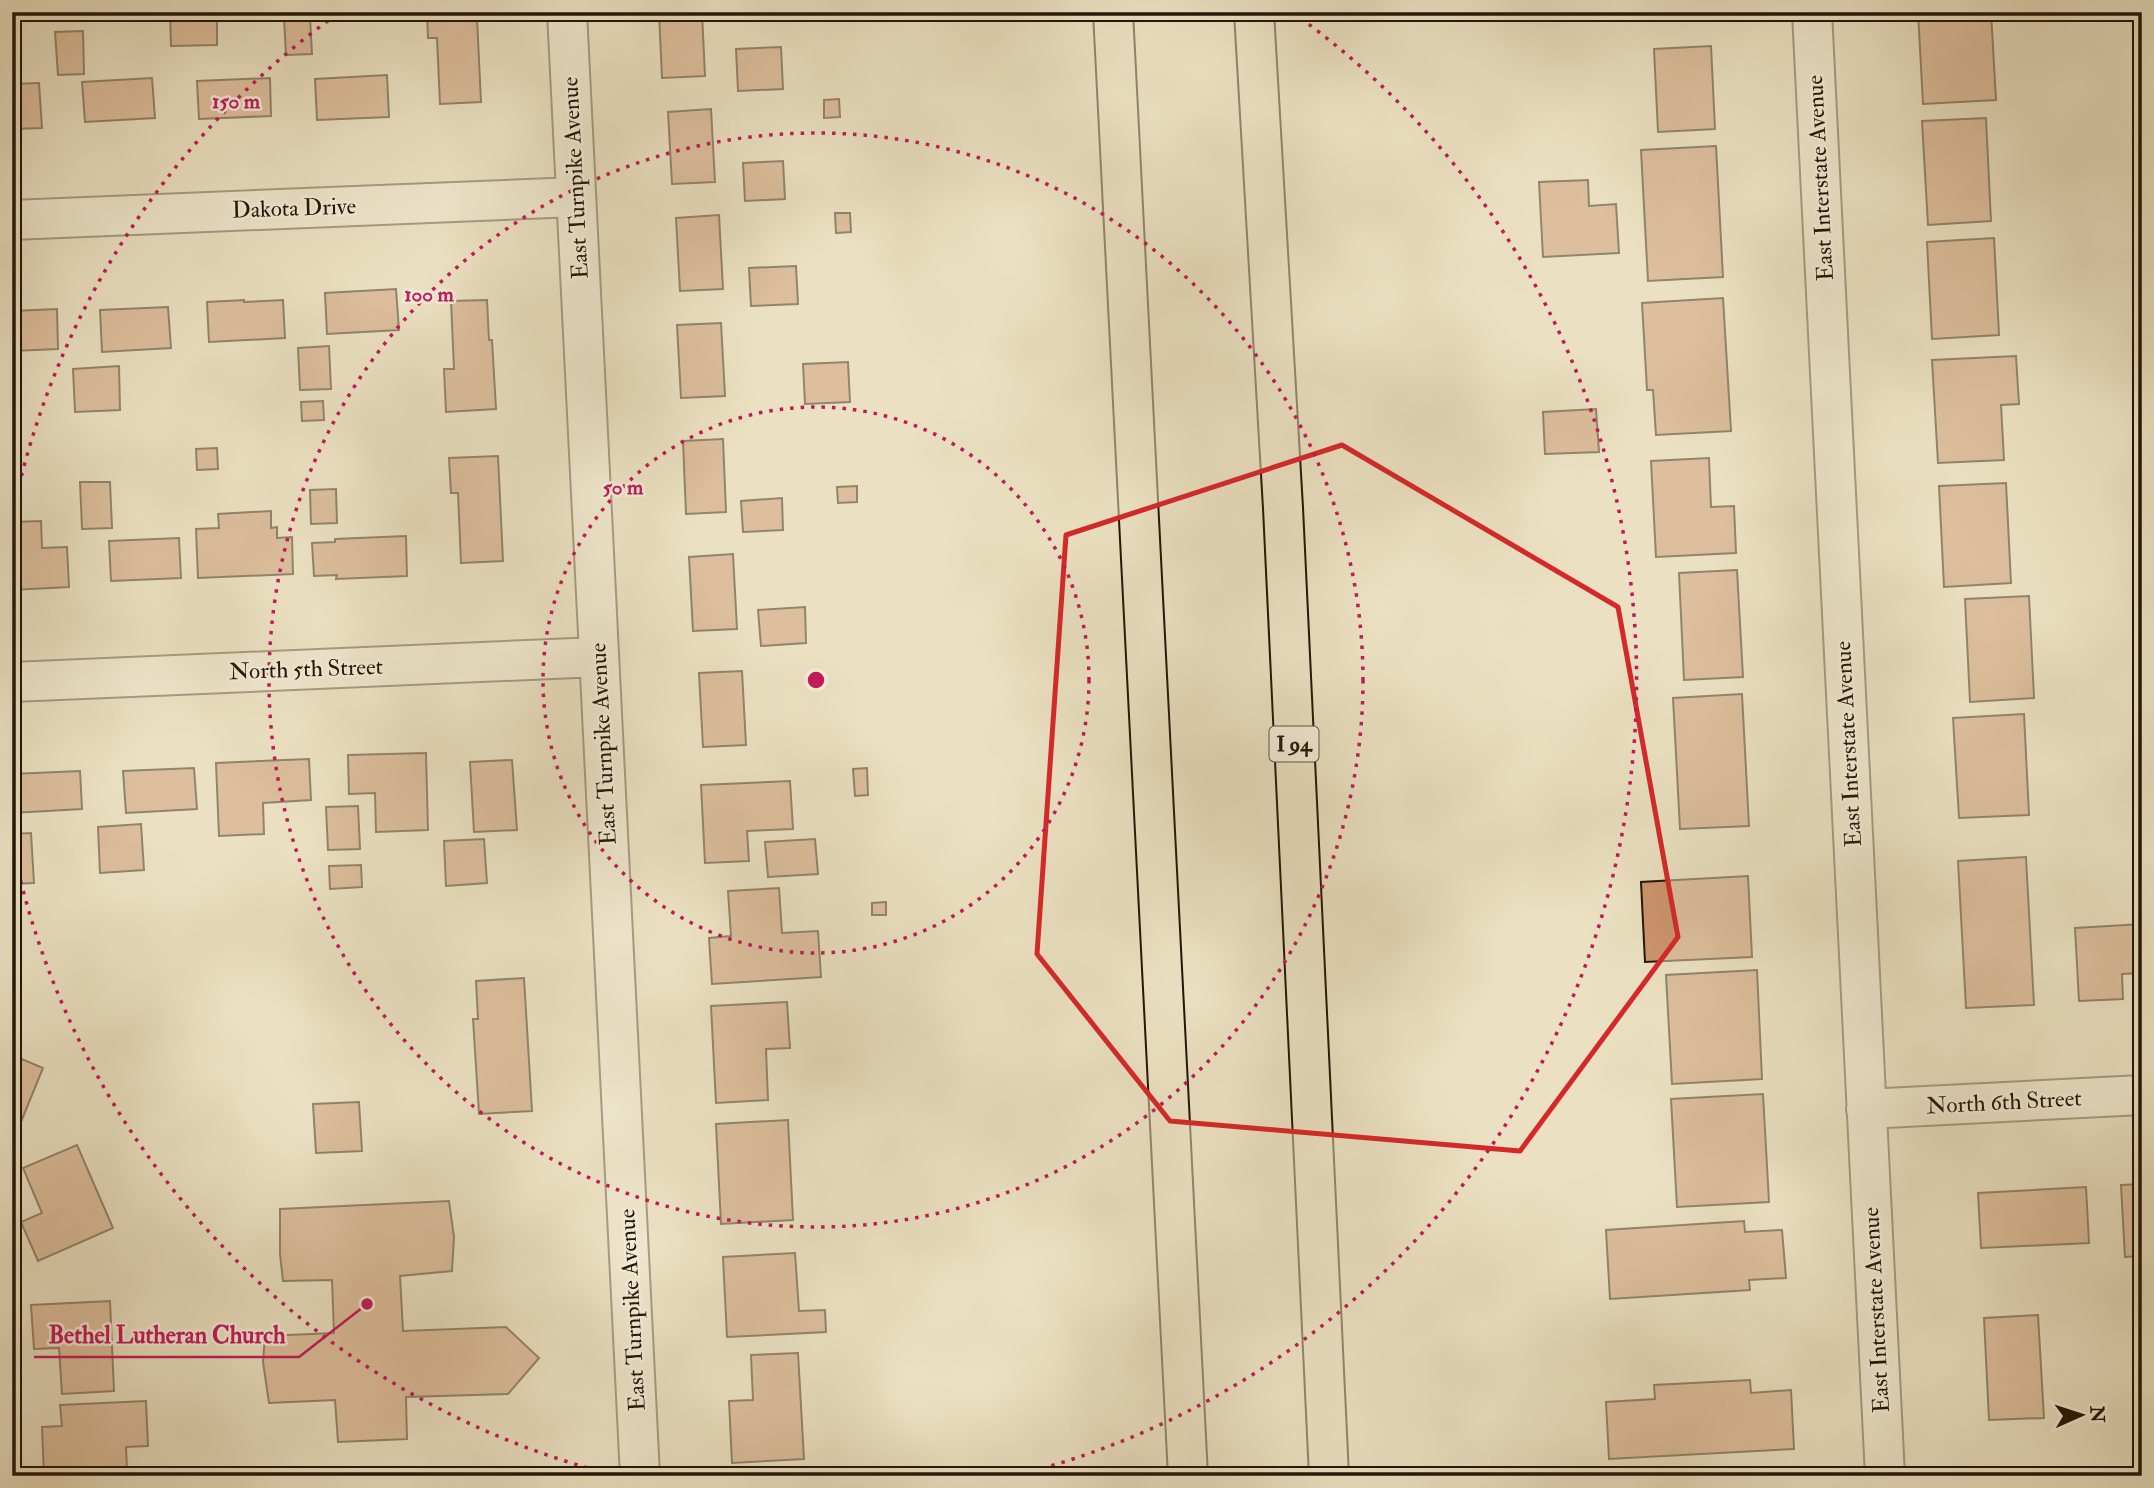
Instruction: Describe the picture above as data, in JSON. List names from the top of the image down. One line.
{"streets":{"highway":["I 94"],"street":["East Turnpike Avenue","East Interstate Avenue","Dakota Drive","North 5th Street","North 6th Street"]},"crossings":[["East Turnpike Avenue","Dakota Drive"],["East Turnpike Avenue","North 5th Street"],["East Interstate Avenue","North 6th Street"]],"places":["Bethel Lutheran Church"],"north":"right","rings":["150 m","100 m","50 m"]}
